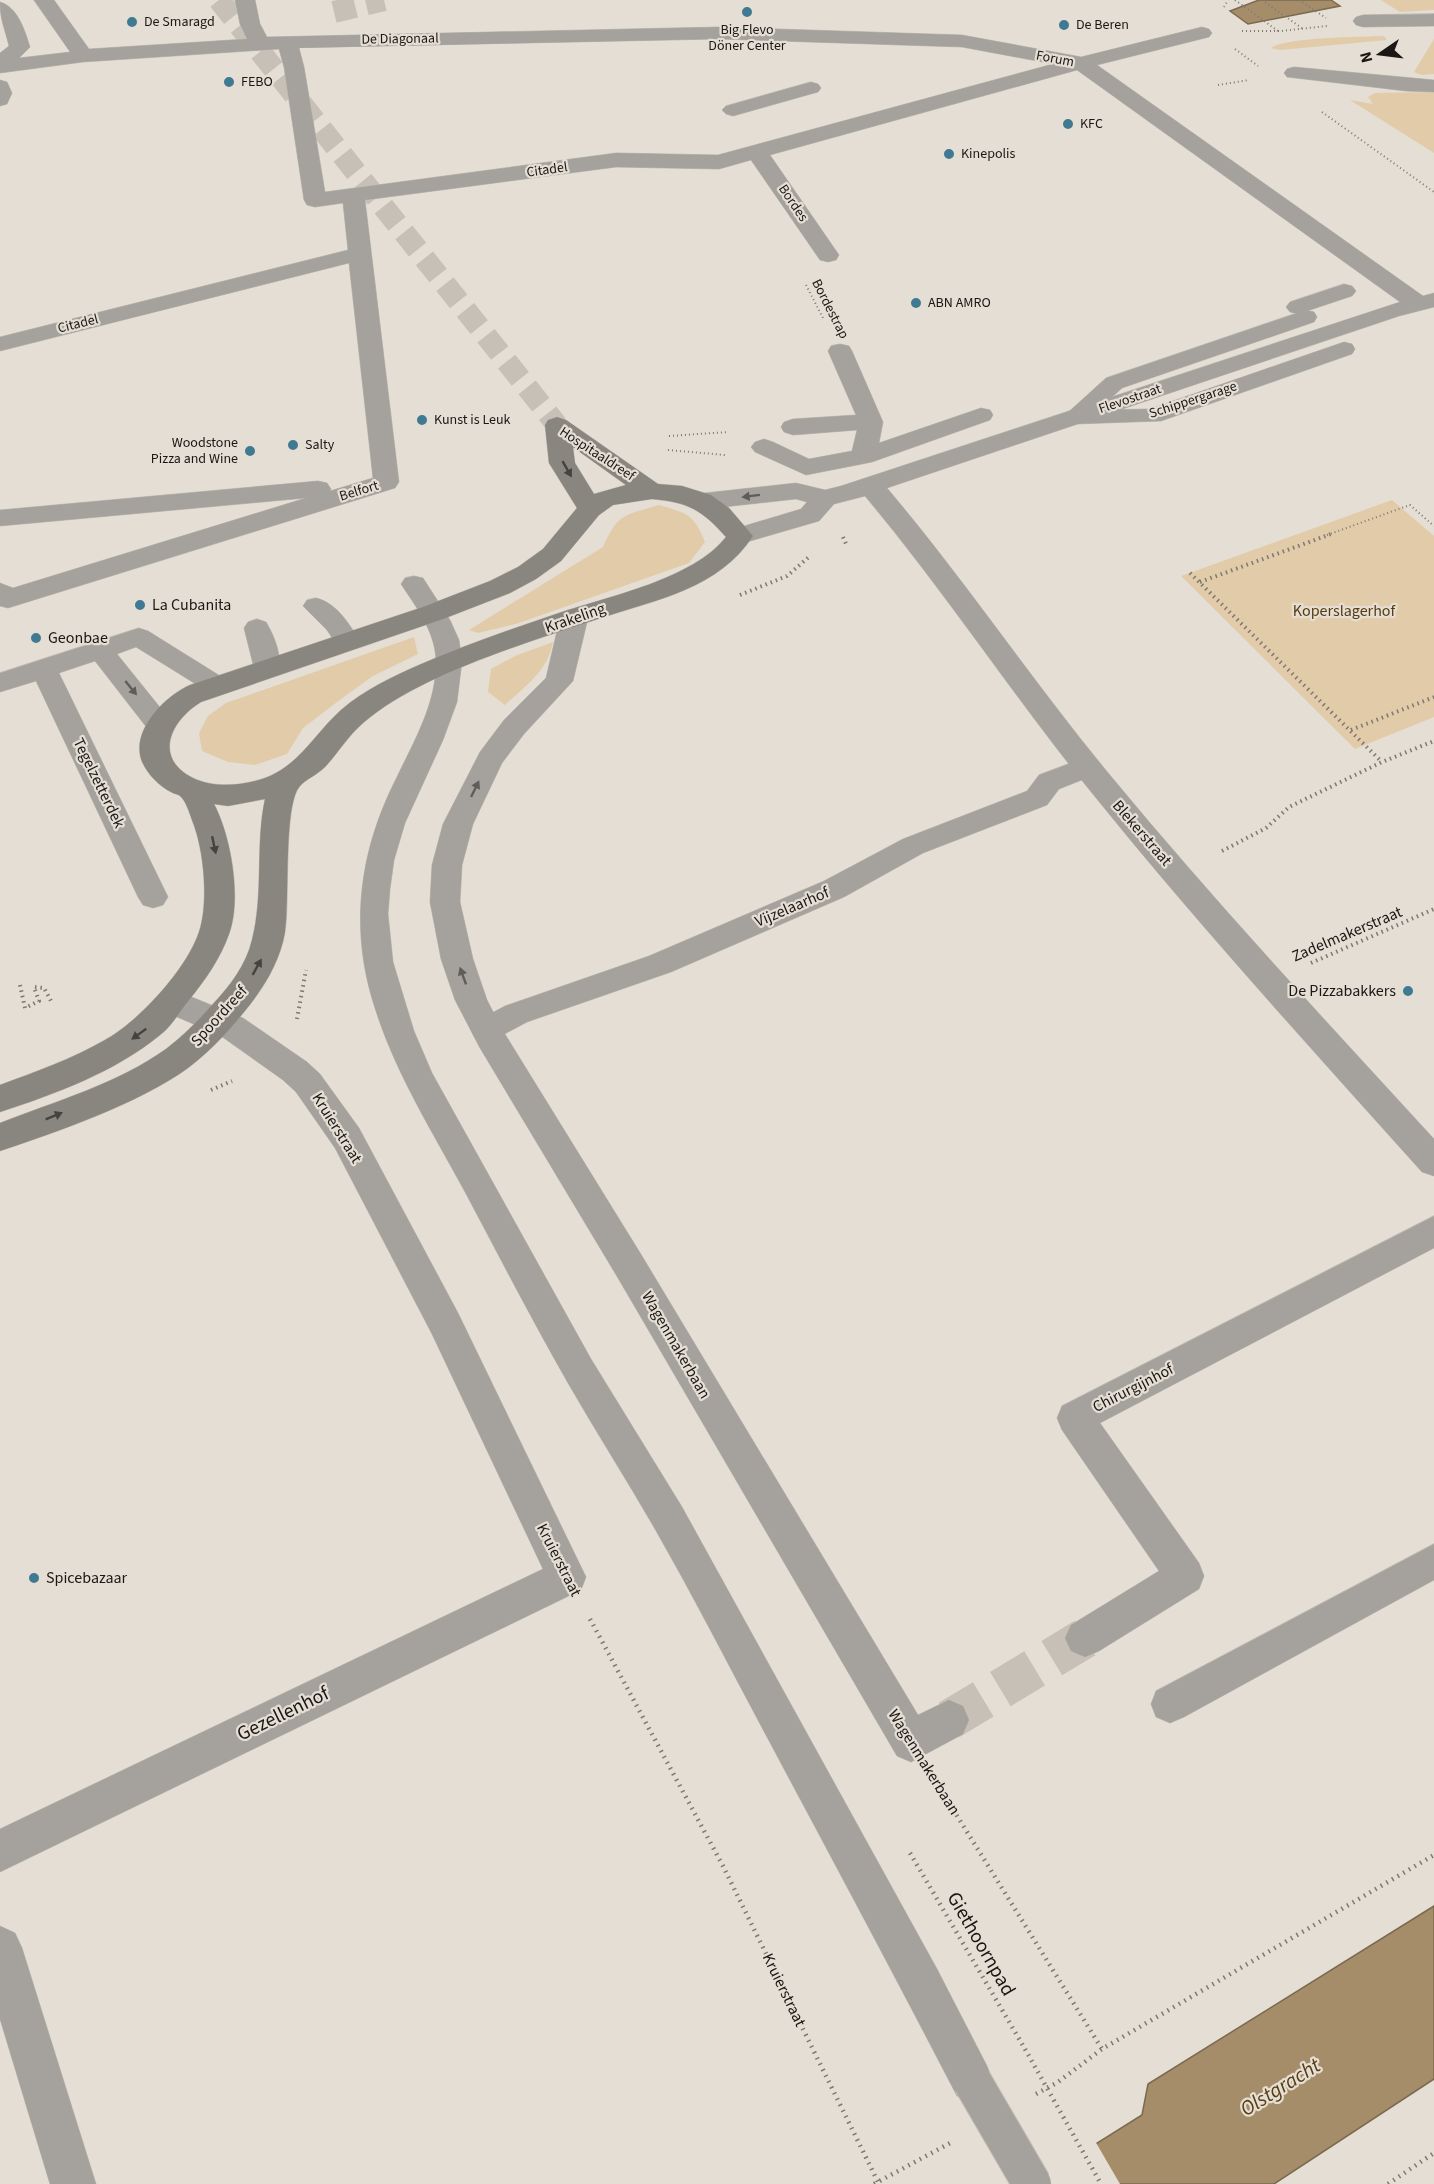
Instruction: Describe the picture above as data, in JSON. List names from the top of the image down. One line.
{"streets":{"main road":["Hospitaaldreef","Krakeling","Spoordreef"],"street":["De Diagonaal","Forum","Citadel","Bordes","Flevostraat","Belfort","Blekerstraat","Kruierstraat","Wagenmakerbaan","Chirurgijnhof","Gezellenhof"],"lane":["Schippergarage","Tegelzetterdek","Vijzelaarhof"],"path":["Bordestrap","Zadelmakerstraat","Giethoornpad"]},"crossings":[["De Diagonaal","Forum"],["De Diagonaal","Citadel"],["Forum","Citadel"],["Forum","Bordes"],["Citadel","Bordes"],["Flevostraat","Schippergarage"],["Flevostraat","Krakeling"],["Flevostraat","Blekerstraat"],["Krakeling","Spoordreef"],["Krakeling","Wagenmakerbaan"],["Blekerstraat","Vijzelaarhof"],["Blekerstraat","Zadelmakerstraat"],["Vijzelaarhof","Wagenmakerbaan"],["Spoordreef","Kruierstraat"],["Kruierstraat","Gezellenhof"]],"water":["Olstgracht"],"parks":["Koperslagerhof"],"places":["Big Flevo Döner Center","De Smaragd","De Beren","FEBO","KFC","Kinepolis","ABN AMRO","Kunst is Leuk","Salty","Woodstone Pizza and Wine","La Cubanita","Geonbae","De Pizzabakkers","Spicebazaar"],"north":"left"}
